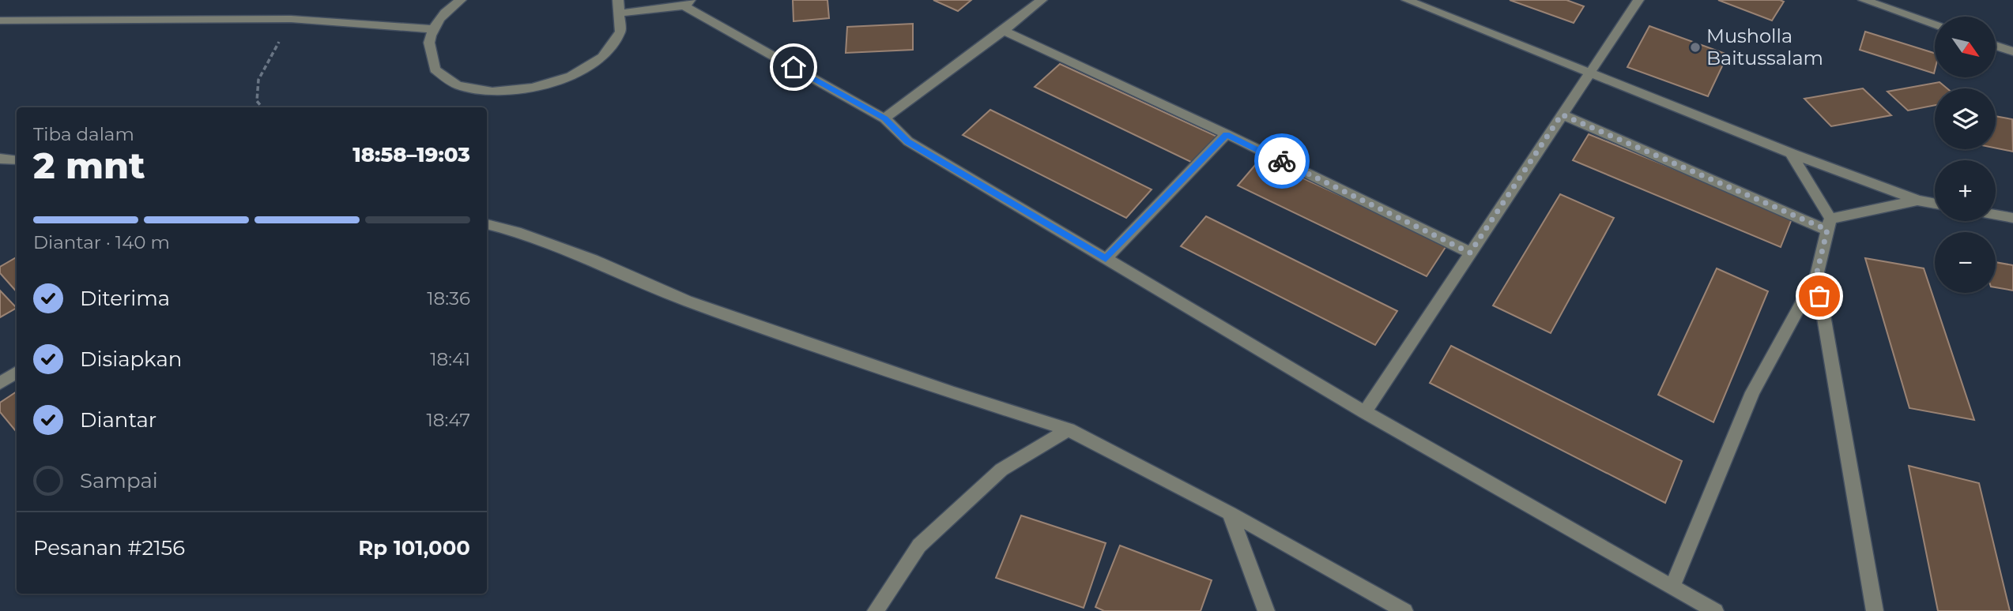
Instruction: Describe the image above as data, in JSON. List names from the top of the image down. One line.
{"places":["Musholla Baitussalam"],"north":"bottom right","page":{"map_buttons":["+","−"],"heading":["2 mnt","Tiba dalam","18:58–19:03"],"panel":["Pesanan #2156","Rp 101,000"],"bar":"Diantar · 140 m","list":[["Diterima","18:36"],["Disiapkan","18:41"],["Diantar","18:47"],"Sampai"]}}
